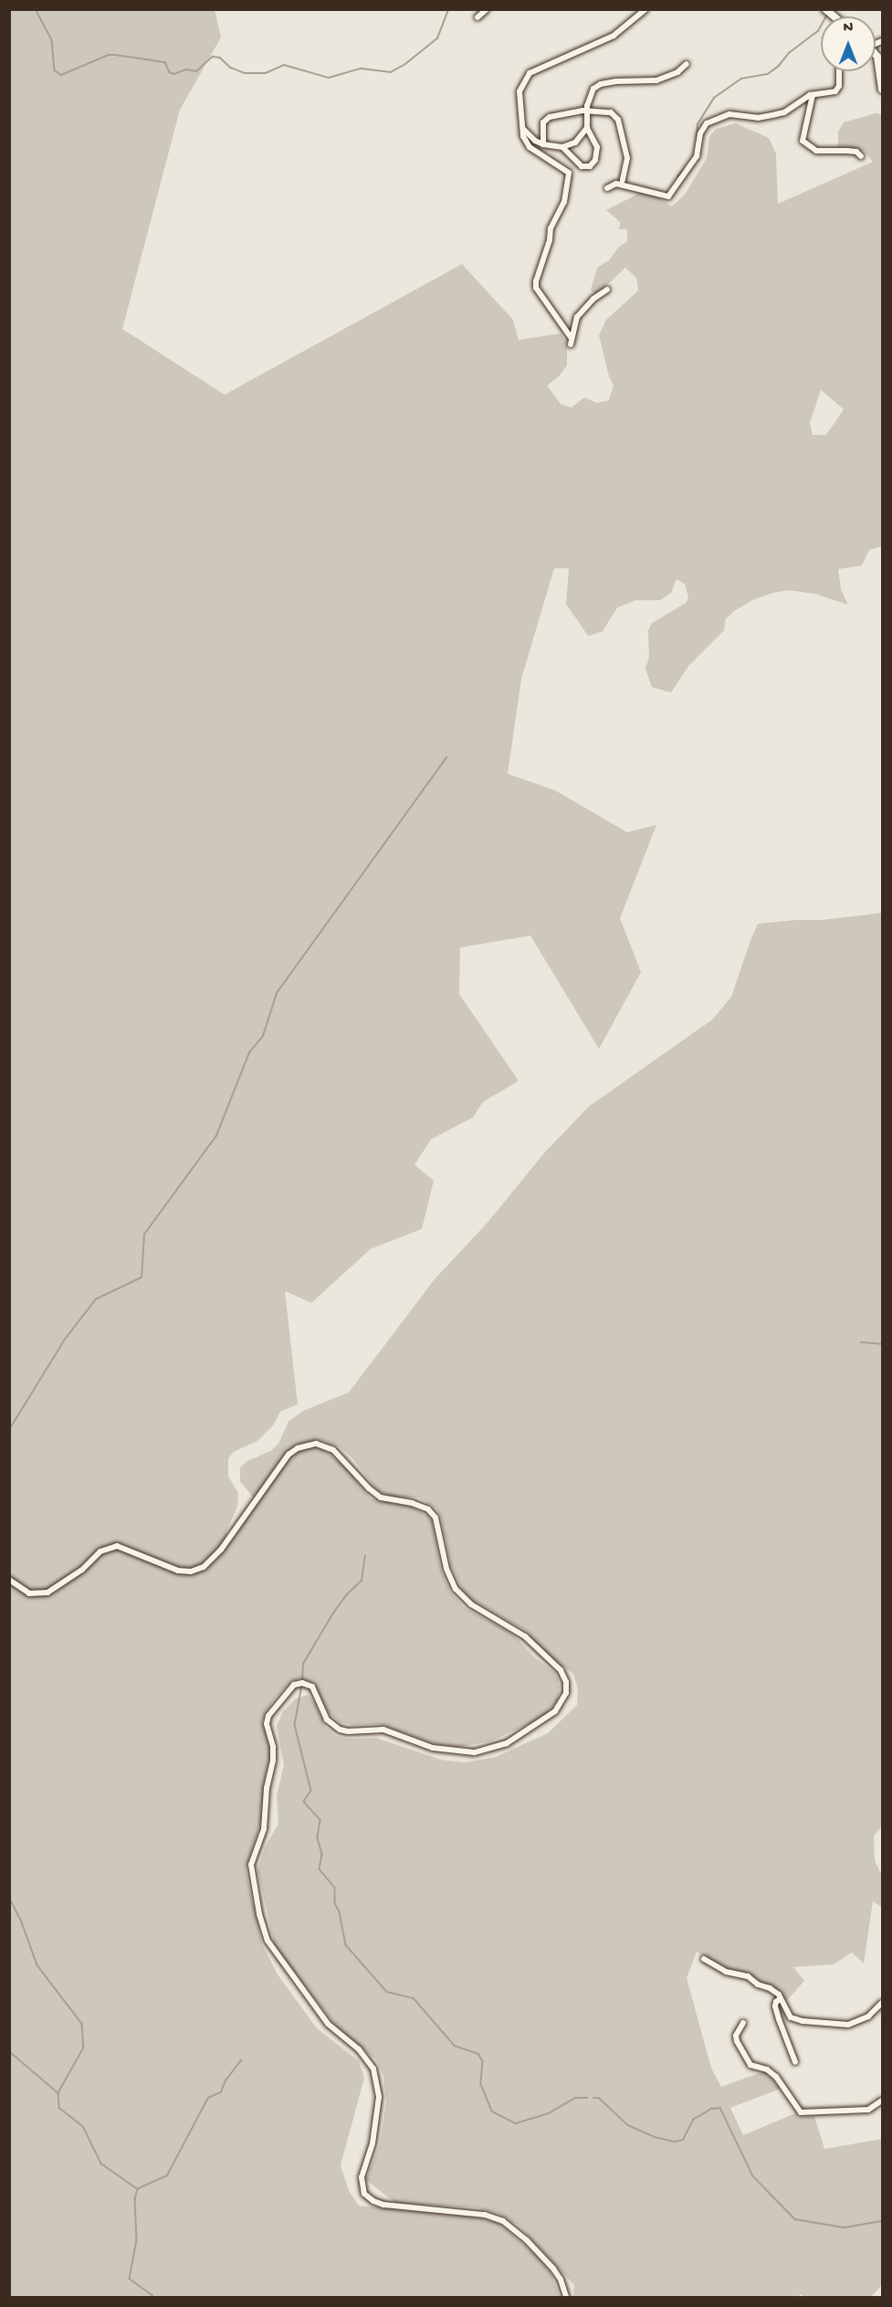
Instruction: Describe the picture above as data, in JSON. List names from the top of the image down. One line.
{"north":"top"}
